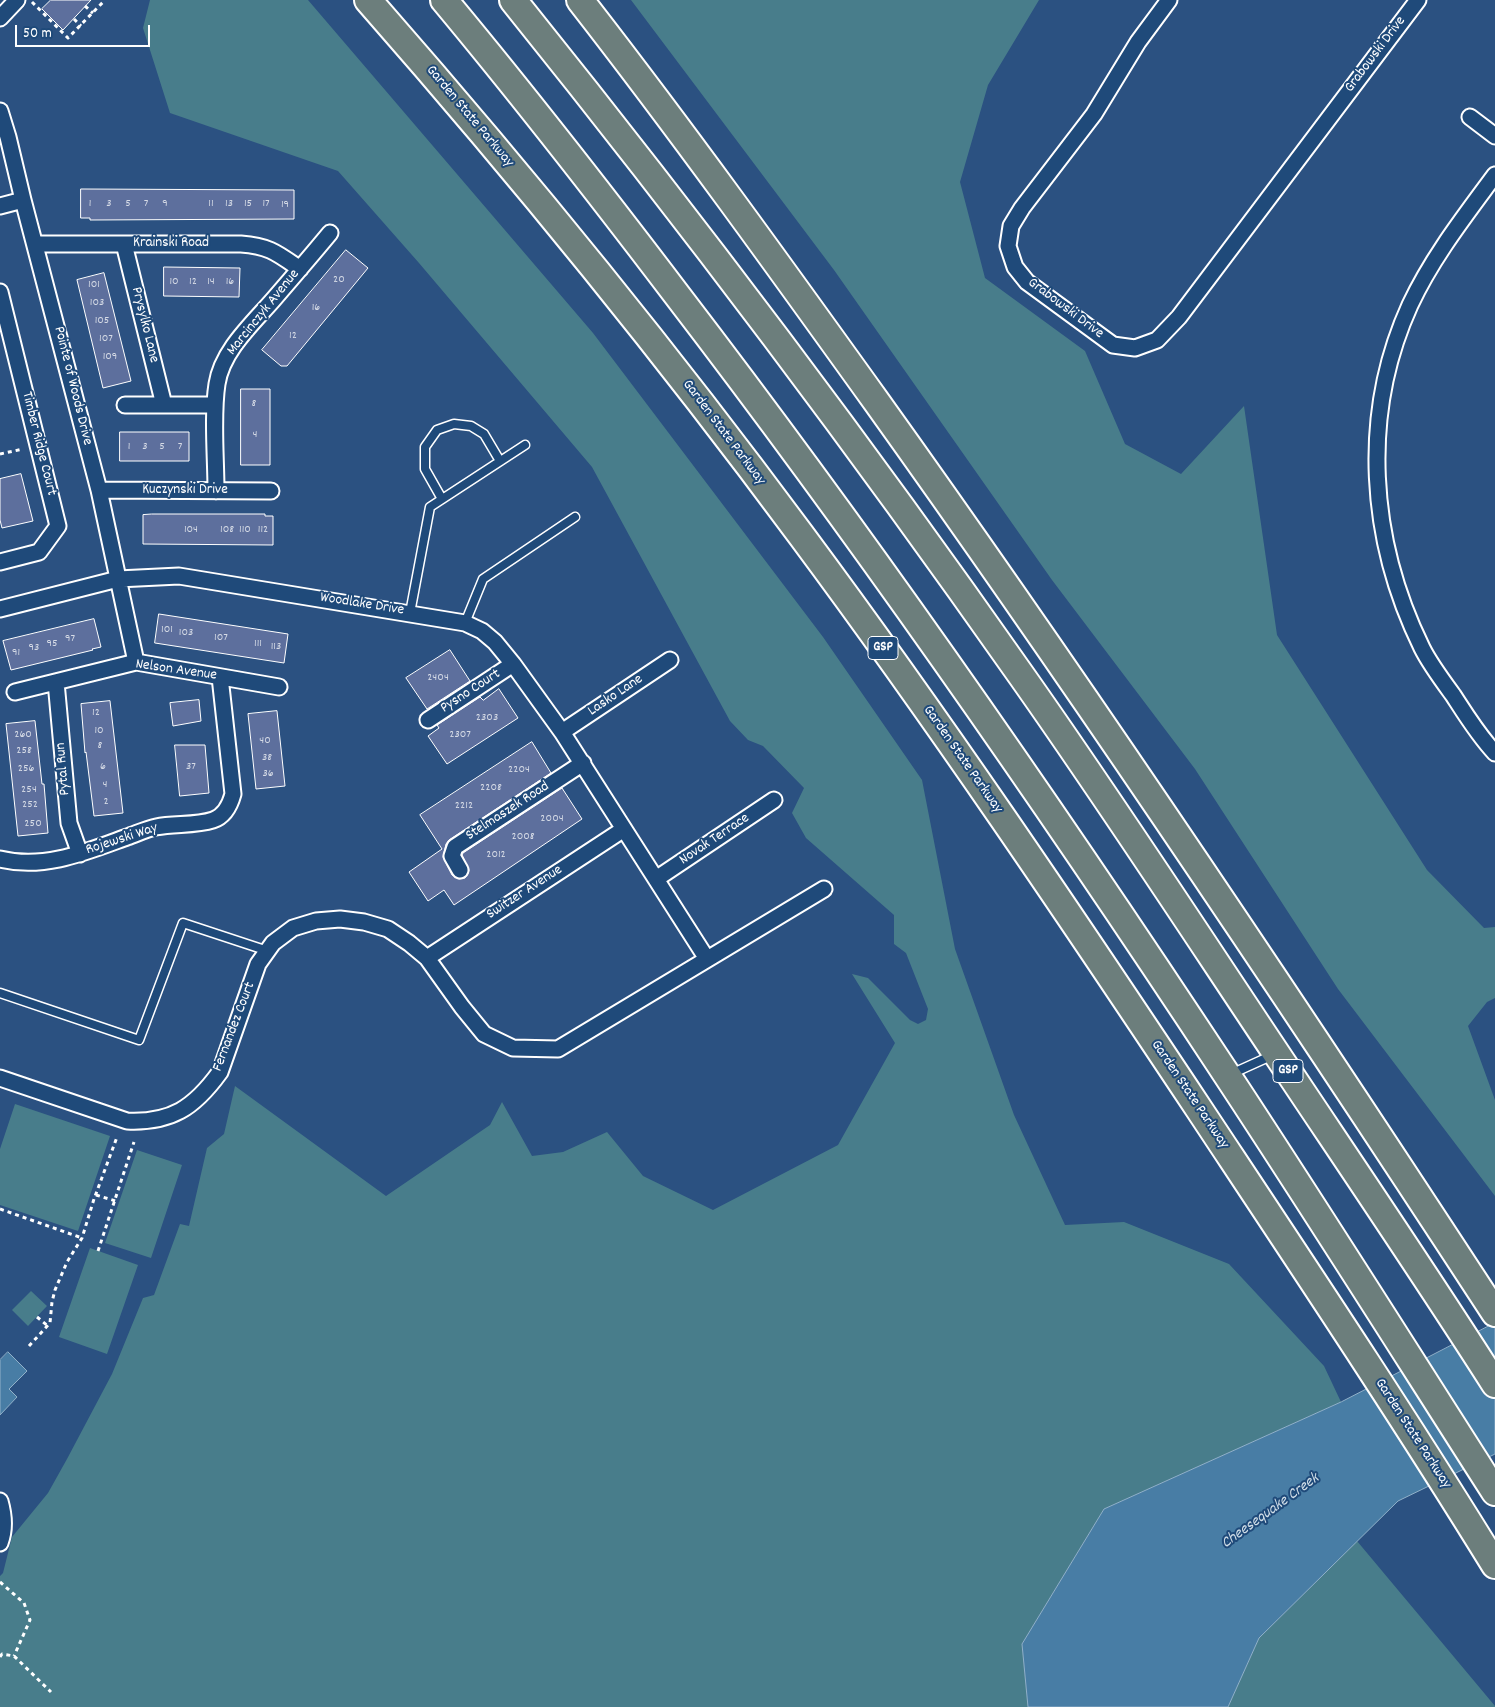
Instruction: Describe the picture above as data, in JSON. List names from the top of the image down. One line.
{"streets":{"highway":["Garden State Parkway","GSP"],"street":["Grabowski Drive","Krainski Road","Marcinczyk Avenue","Prysylko Lane","Pointe of Woods Drive","Timber Ridge Court","Kuczynski Drive","Woodlake Drive","Nelson Avenue","Pysno Court","Lasko Lane","Pytal Run","Stelmaszek Road","Rojewski Way","Novak Terrace","Switzer Avenue","Fernandez Court"]},"crossings":[["Krainski Road","Marcinczyk Avenue"],["Krainski Road","Prysylko Lane"],["Krainski Road","Pointe of Woods Drive"],["Marcinczyk Avenue","Kuczynski Drive"],["Pointe of Woods Drive","Kuczynski Drive"],["Pointe of Woods Drive","Woodlake Drive"],["Pointe of Woods Drive","Nelson Avenue"],["Woodlake Drive","Pysno Court"],["Woodlake Drive","Lasko Lane"],["Woodlake Drive","Stelmaszek Road"],["Woodlake Drive","Novak Terrace"],["Woodlake Drive","Switzer Avenue"],["Woodlake Drive","Fernandez Court"],["Nelson Avenue","Pytal Run"],["Nelson Avenue","Rojewski Way"],["Pytal Run","Rojewski Way"],["Switzer Avenue","Fernandez Court"]],"water":["Cheesequake Creek"],"house_numbers":["1","3","5","7","9","11","13","15","17","19","20","10","12","14","16","101","103","16","105","12","107","109","8","4","1","3","5","7","104","108","110","112","101","103","107","97","95","111","113","93","91","2404","12","2303","10","260","2307","40","8","258","38","6","37","256","2204","36","4","2208","254","2","252","2212","2004","250","2008","2012"],"scale_bar":"50 m"}
